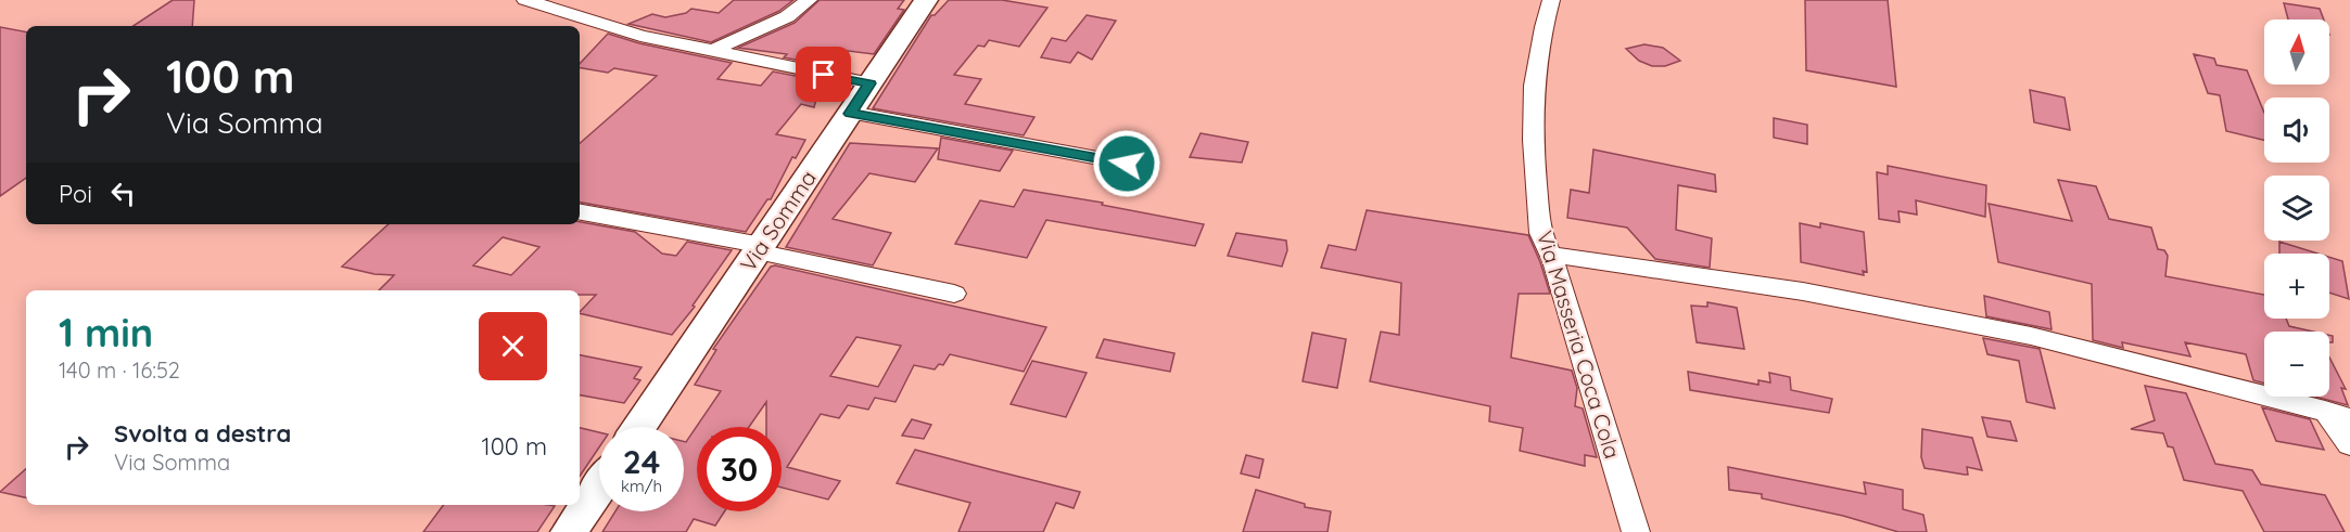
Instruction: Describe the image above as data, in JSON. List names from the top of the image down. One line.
{"streets":{"street":["Via Somma","Via Masseria Coca Cola"]},"north":"top","page":{"map_buttons":["+","−"],"turn":["100 m","Via Somma"],"then":"Poi","heading":["1 min","140 m · 16:52"],"list":[{"name":"Svolta a destra","note":"Via Somma","value":"100 m"}],"speed":"24 km/h","limit":"30"}}
